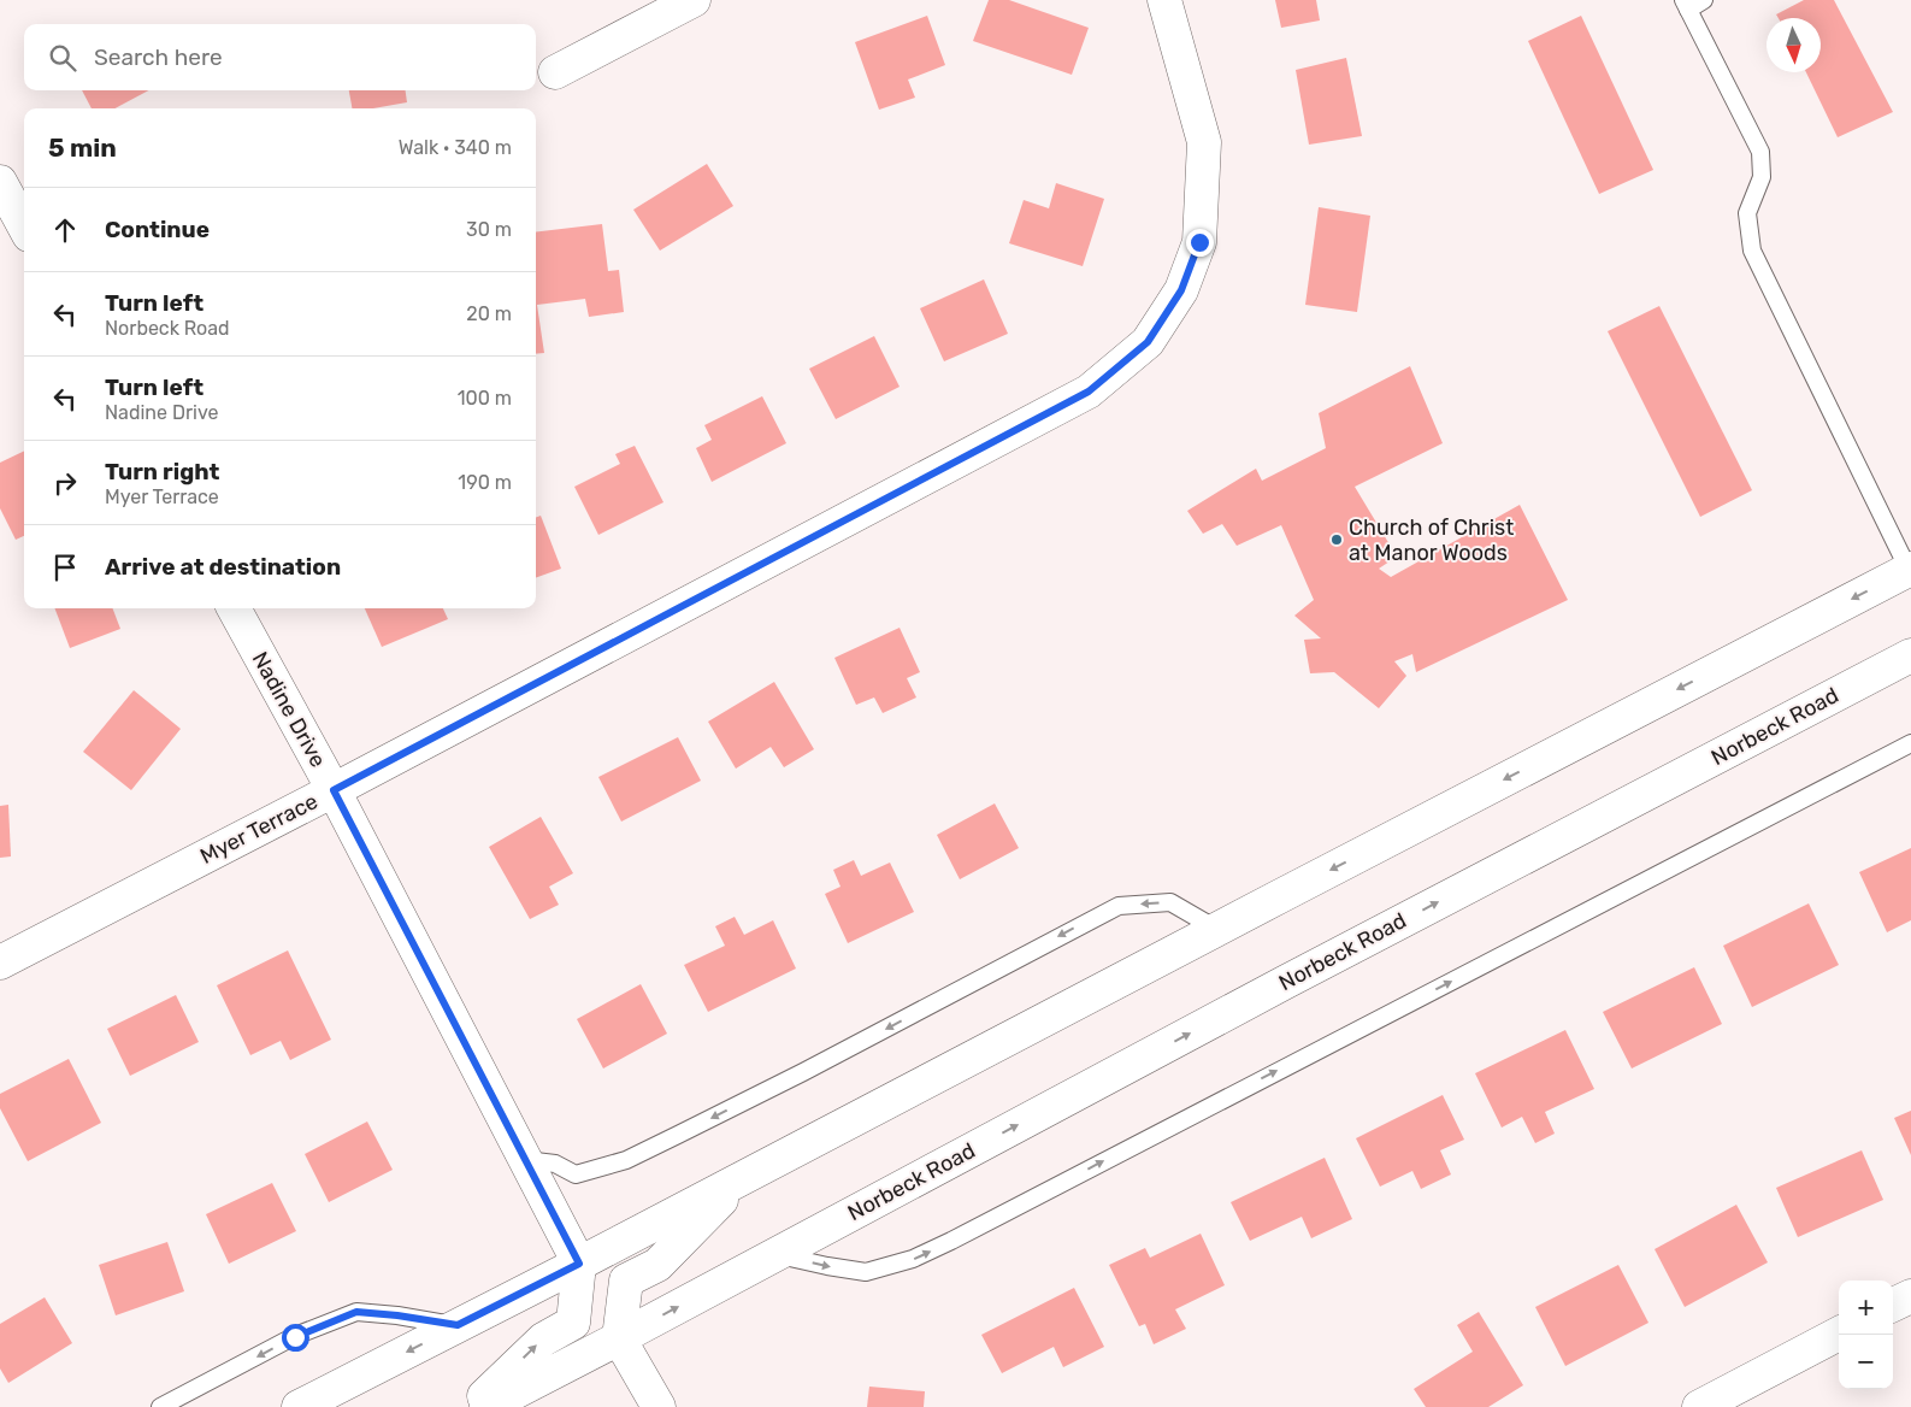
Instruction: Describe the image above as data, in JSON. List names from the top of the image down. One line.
{"streets":{"main road":["Nadine Drive","Norbeck Road","Myer Terrace"]},"crossings":[["Nadine Drive","Myer Terrace"]],"places":["Church of Christ at Manor Woods"],"north":"bottom","page":{"search":"Search here","heading":["5 min","Walk · 340 m"],"list":[["Continue","30 m"],["Turn left","Norbeck Road","20 m"],["Turn left","Nadine Drive","100 m"],["Turn right","Myer Terrace","190 m"],"Arrive at destination"],"map_buttons":["+","−"]}}
